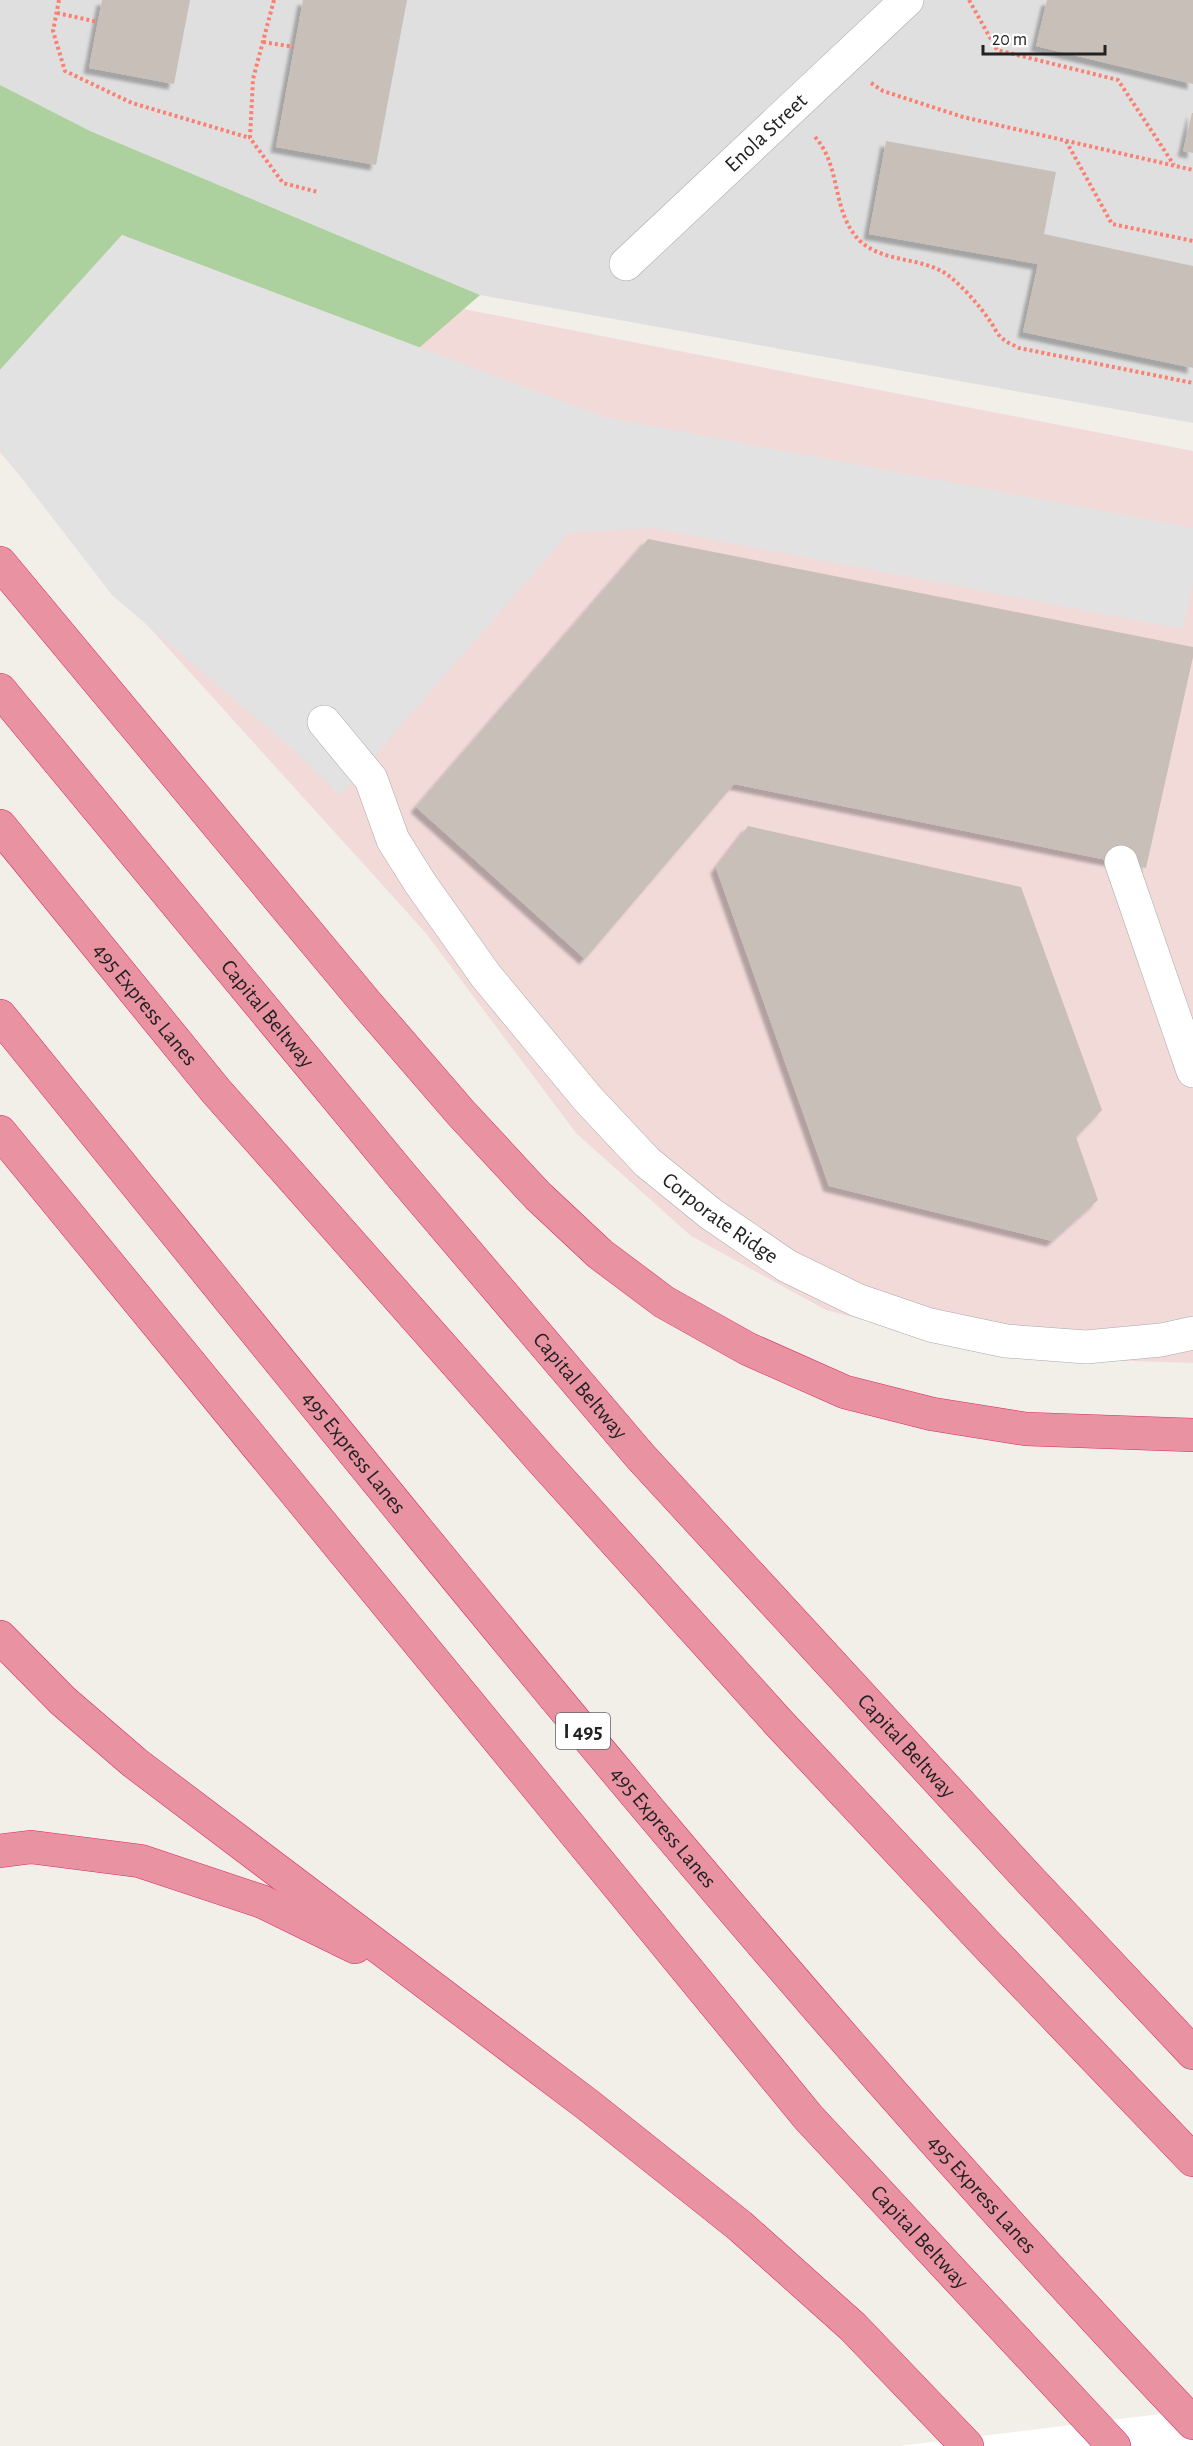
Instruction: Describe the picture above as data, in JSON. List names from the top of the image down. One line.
{"streets":{"highway":["495 Express Lanes","Capital Beltway","I 495"],"street":["Enola Street","Corporate Ridge"]},"scale_bar":"20 m"}
